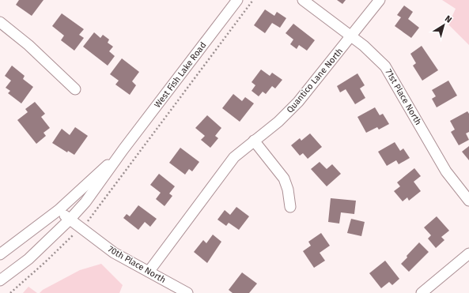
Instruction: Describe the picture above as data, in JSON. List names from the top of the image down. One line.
{"streets":{"street":["West Fish Lake Road","Quantico Lane North","71st Place North","70th Place North"]},"crossings":[["West Fish Lake Road","70th Place North"],["Quantico Lane North","71st Place North"],["Quantico Lane North","70th Place North"]],"north":"top right"}
